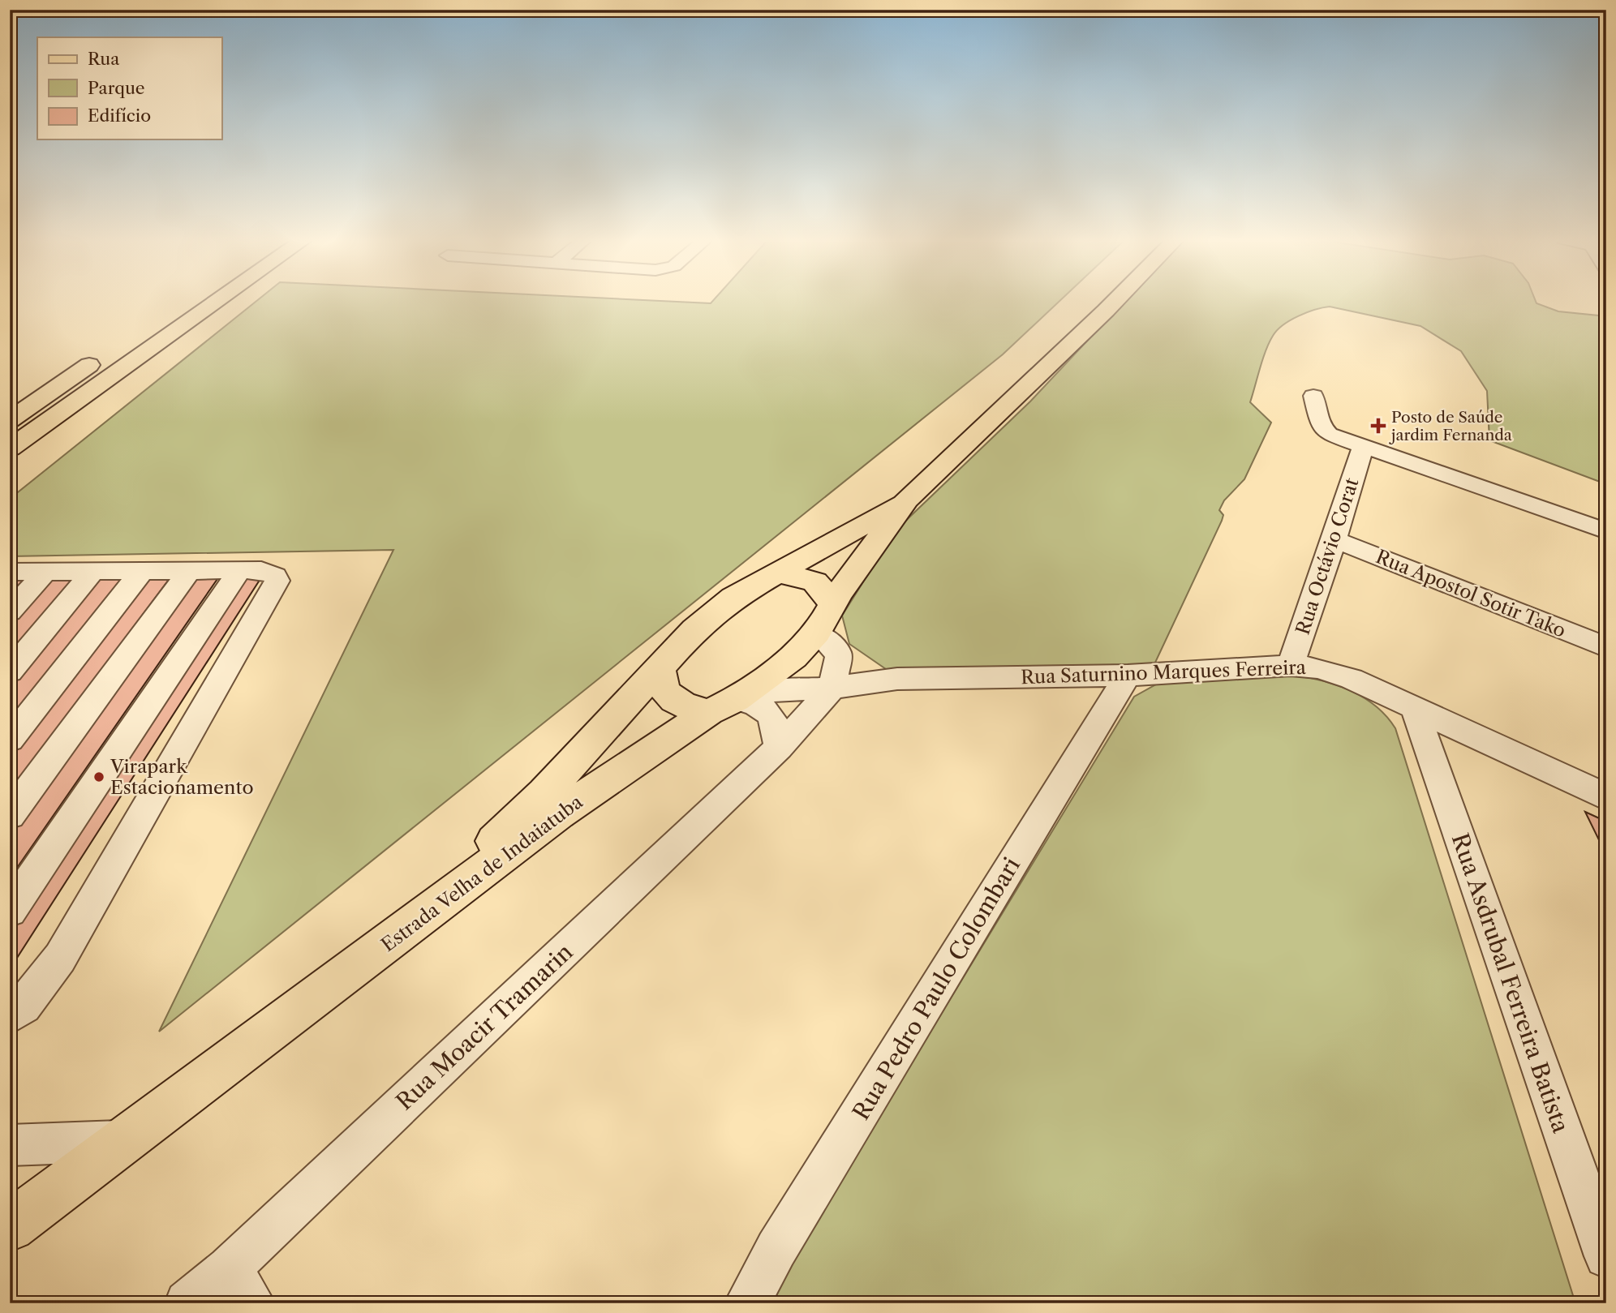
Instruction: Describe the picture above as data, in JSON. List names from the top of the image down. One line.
{"streets":{"main road":["Estrada Velha de Indaiatuba"],"street":["Rua Octávio Corat","Rua Apostol Sotir Tako","Rua Saturnino Marques Ferreira","Rua Asdrubal Ferreira Batista","Rua Pedro Paulo Colombari","Rua Moacir Tramarin"]},"crossings":[["Rua Octávio Corat","Rua Apostol Sotir Tako"],["Rua Octávio Corat","Rua Saturnino Marques Ferreira"],["Rua Saturnino Marques Ferreira","Estrada Velha de Indaiatuba"],["Rua Saturnino Marques Ferreira","Rua Asdrubal Ferreira Batista"],["Rua Saturnino Marques Ferreira","Rua Pedro Paulo Colombari"],["Rua Saturnino Marques Ferreira","Rua Moacir Tramarin"]],"places":{"health":["Posto de Saúde jardim Fernanda"],"other":["Virapark Estacionamento"]},"legend":["Rua","Parque","Edifício"]}
